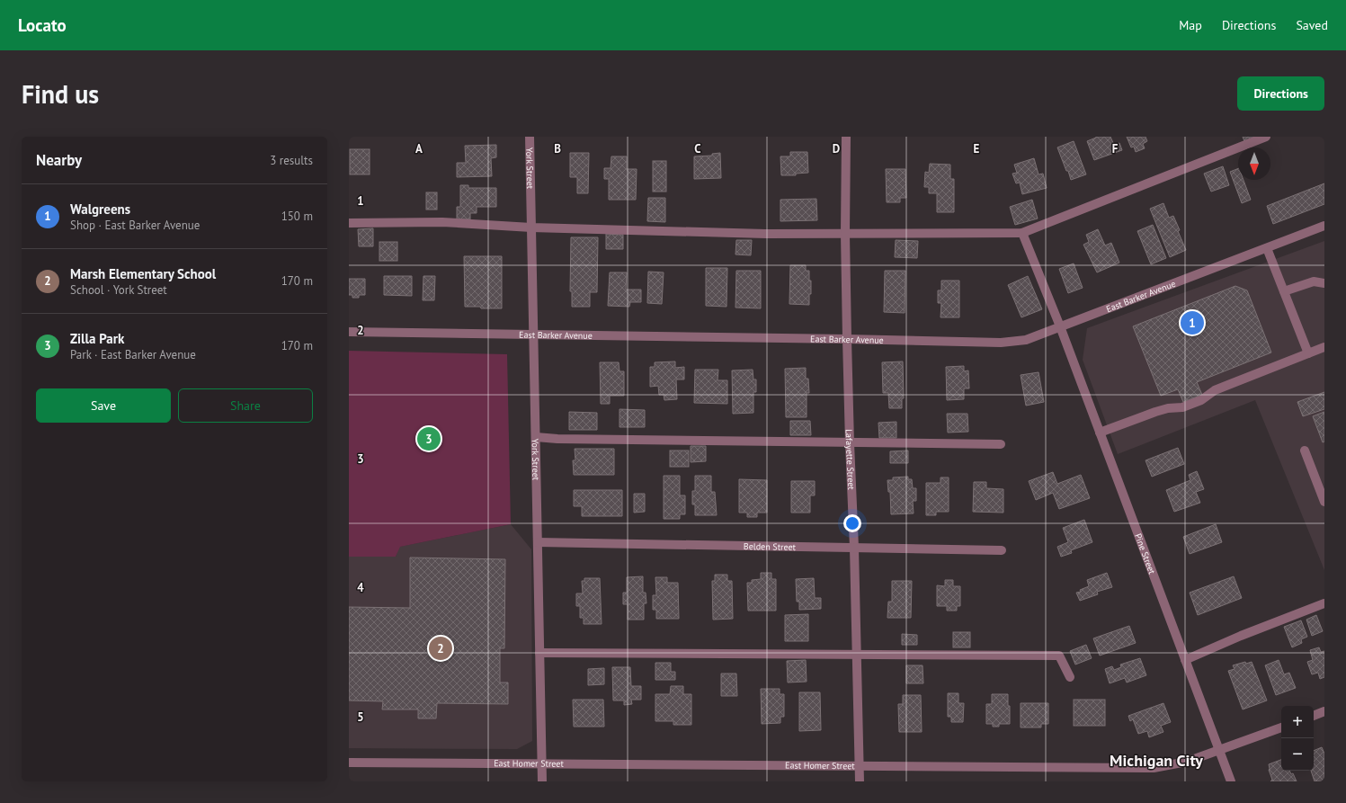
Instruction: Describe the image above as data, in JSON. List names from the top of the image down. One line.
{"streets":{"street":["York Street","East Barker Avenue","Lafayette Street","Belden Street","Pine Street","East Homer Street"]},"crossings":[["York Street","East Barker Avenue"],["York Street","Belden Street"],["York Street","East Homer Street"],["East Barker Avenue","Lafayette Street"],["East Barker Avenue","Pine Street"],["Lafayette Street","Belden Street"],["Lafayette Street","East Homer Street"],["Pine Street","East Homer Street"]],"districts":["Michigan City"],"north":"bottom","page":{"header":"Locato","nav":["Map","Directions","Saved"],"buttons":["Directions",["Save","Share"]],"title":"Find us","heading":["Nearby","3 results"],"list":[{"mark":"1","name":"Walgreens","note":"Shop · East Barker Avenue","value":"150 m"},{"mark":"2","name":"Marsh Elementary School","note":"School · York Street","value":"170 m"},{"mark":"3","name":"Zilla Park","note":"Park · East Barker Avenue","value":"170 m"}],"pins":["1","3","2"],"map_buttons":["+","−"]},"grid":{"columns":["A","B","C","D","E","F"],"rows":["1","2","3","4","5"]}}
